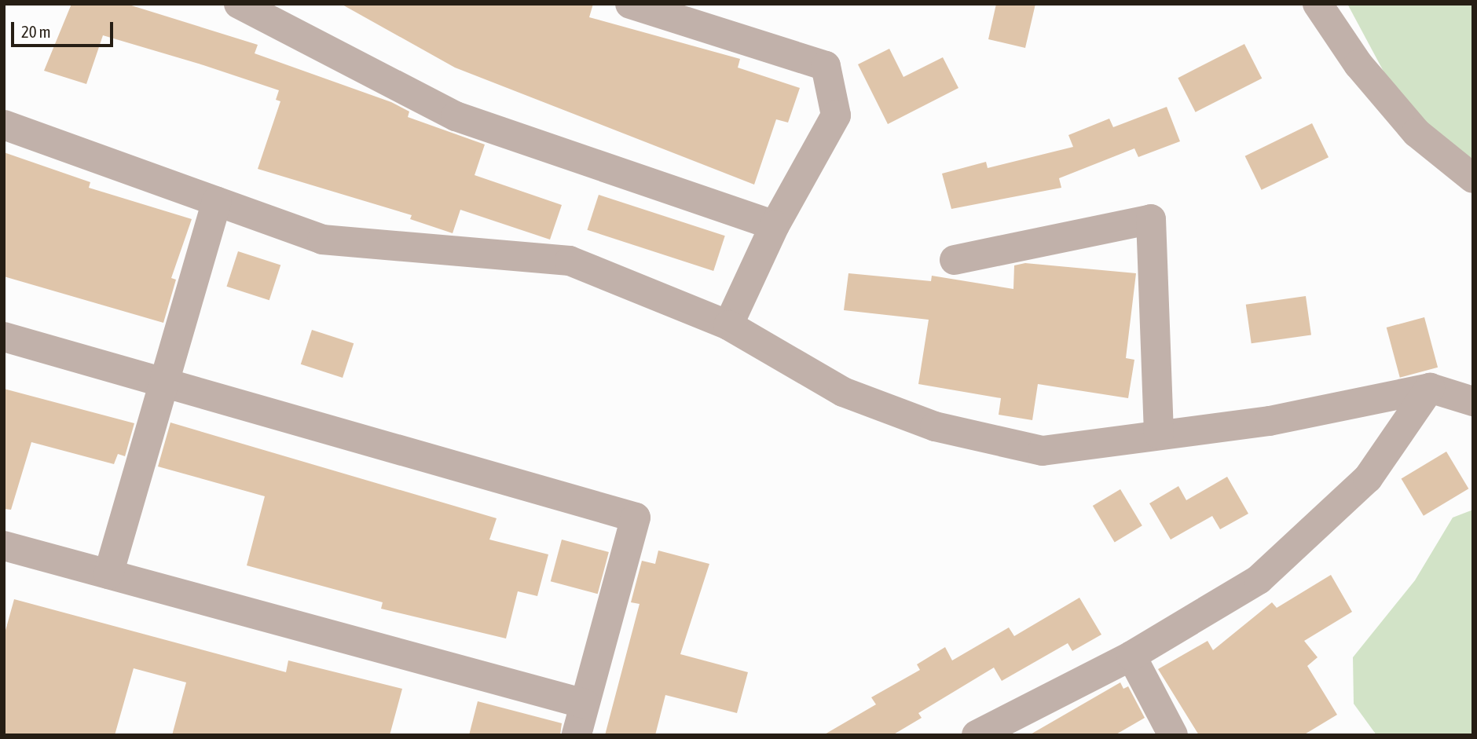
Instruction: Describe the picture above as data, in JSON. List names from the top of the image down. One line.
{"scale_bar":"20 m"}
